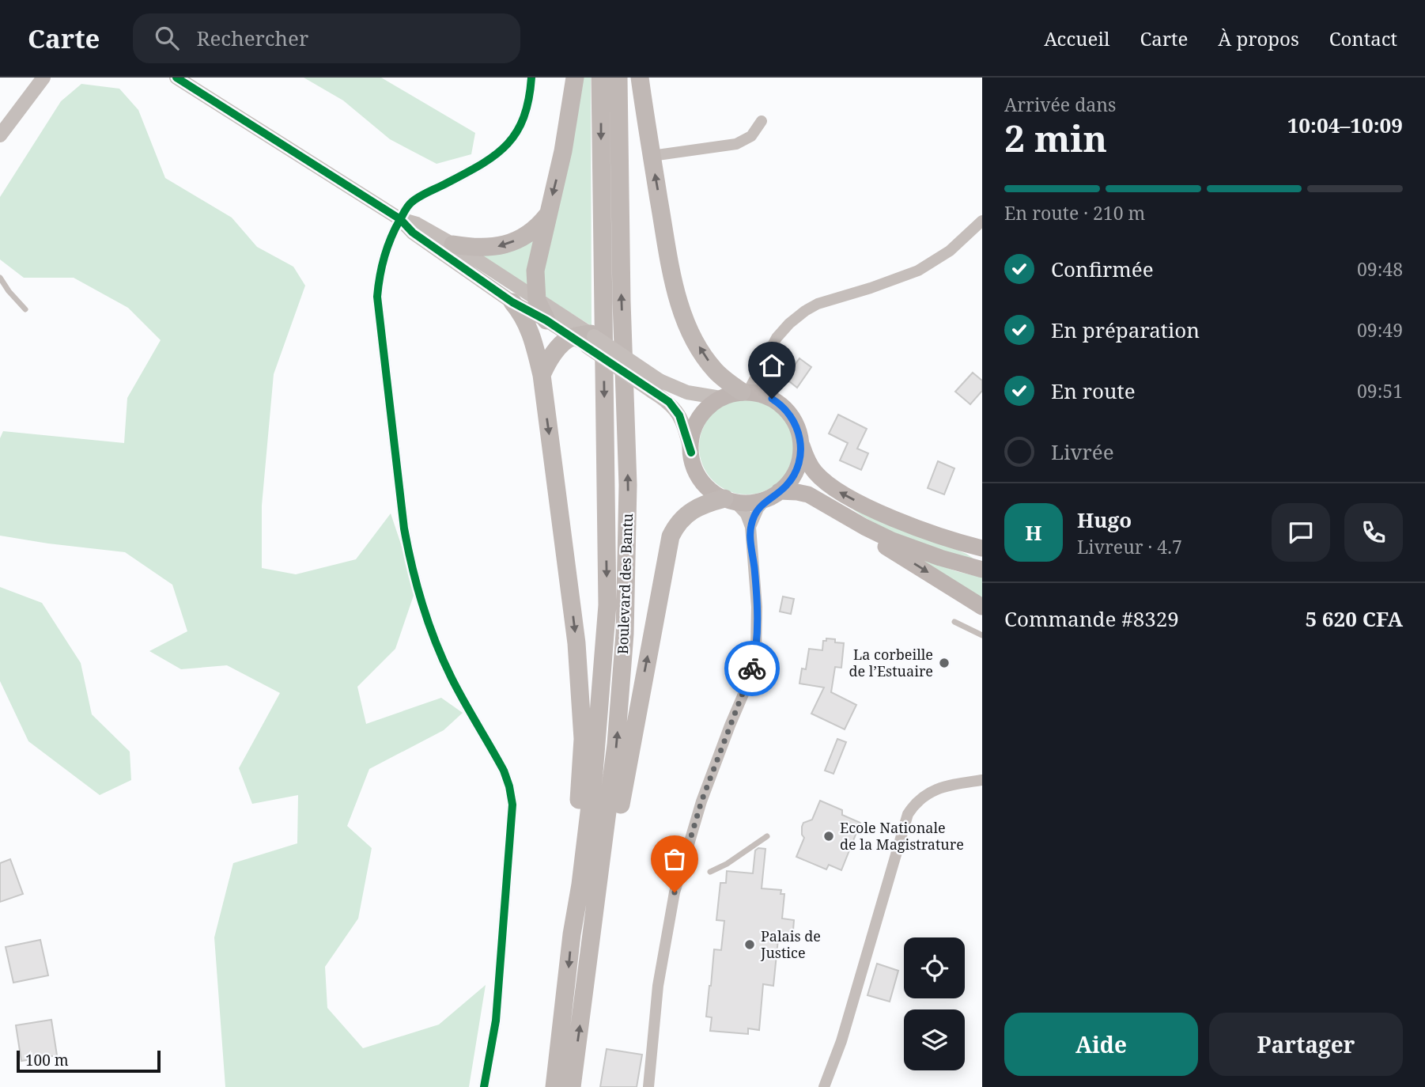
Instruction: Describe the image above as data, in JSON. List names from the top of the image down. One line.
{"streets":{"highway":["Boulevard des Bantu"]},"places":["La corbeille de l’Estuaire","Ecole Nationale de la Magistrature","Palais de Justice"],"scale_bar":"100 m","page":{"header":"Carte","search":"Rechercher","nav":["Accueil","Carte","À propos","Contact"],"heading":["2 min","Arrivée dans","10:04–10:09"],"panel":["Hugo","Livreur · 4.7","Commande #8329","5 620 CFA"],"bar":"En route · 210 m","list":[["Confirmée","09:48"],["En préparation","09:49"],["En route","09:51"],"Livrée"],"round":"H","buttons":["Aide","Partager"],"scale":"100 m"}}
